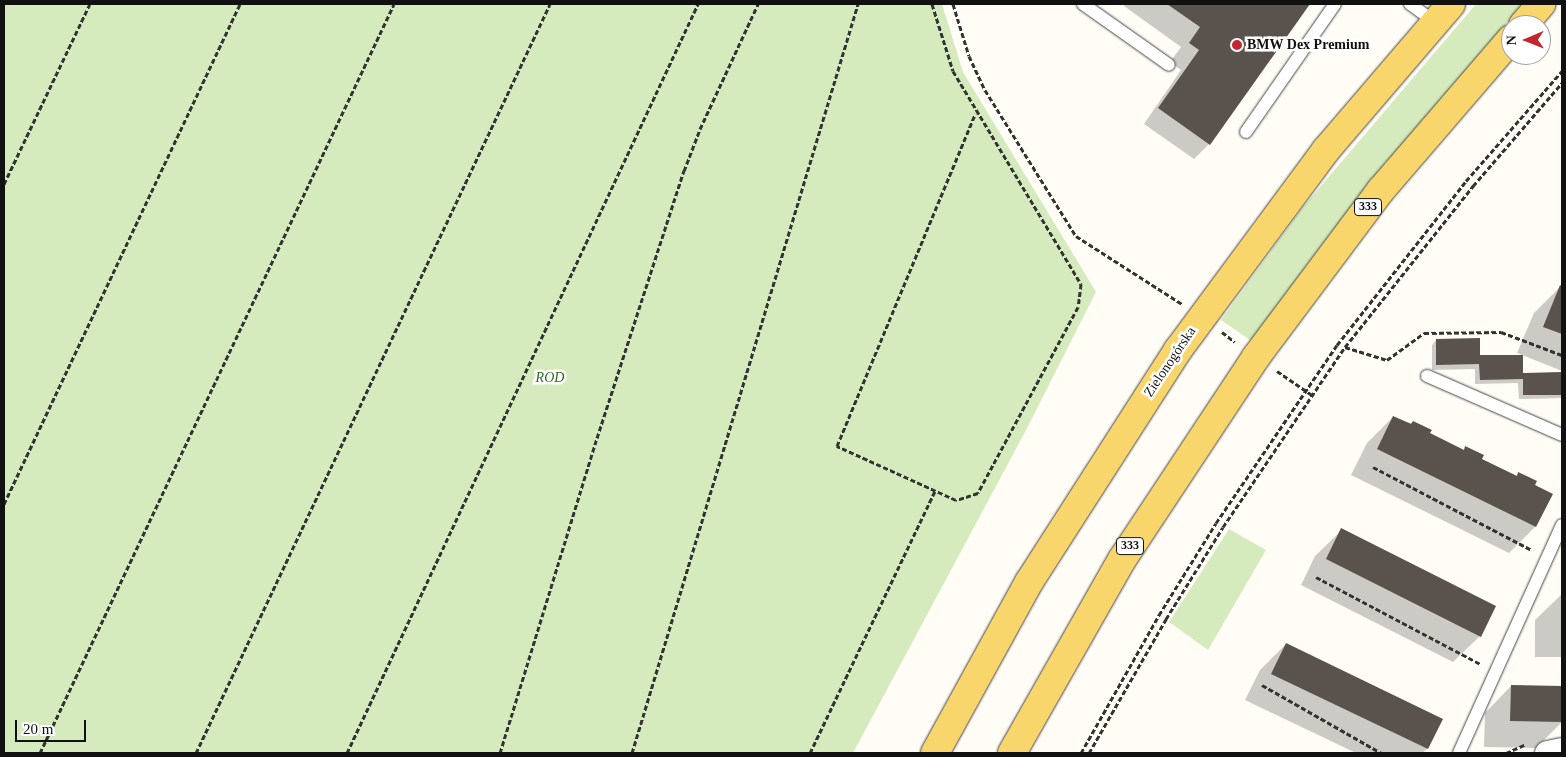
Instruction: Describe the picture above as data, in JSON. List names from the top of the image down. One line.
{"streets":{"main road":["333","Zielonogórska"]},"parks":["ROD"],"places":["BMW Dex Premium"],"scale_bar":"20 m","north":"left"}
